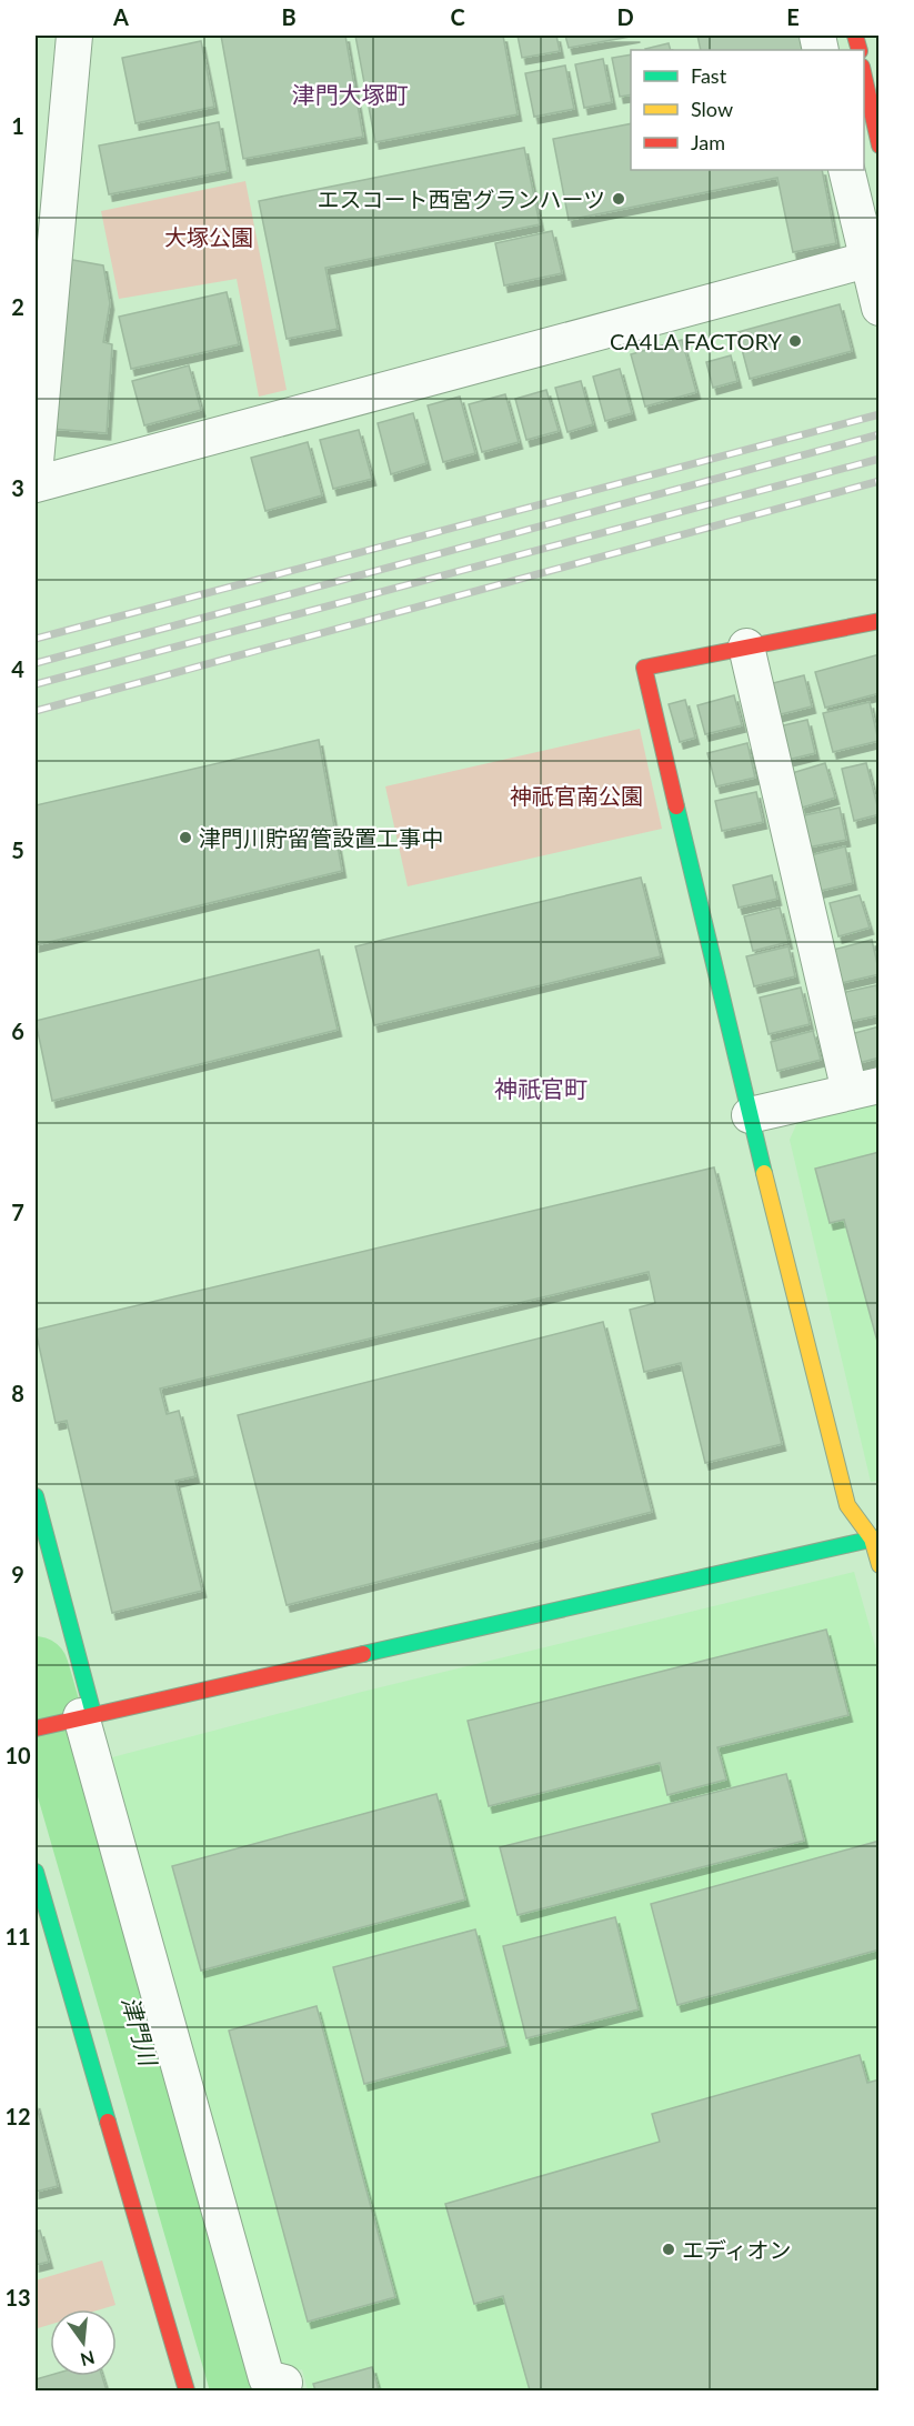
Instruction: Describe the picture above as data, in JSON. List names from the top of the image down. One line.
{"districts":["津門大塚町","神祇官町"],"water":["津門川"],"parks":["大塚公園","神祇官南公園"],"places":["エスコート西宮グランハーツ","CA4LA FACTORY","津門川貯留管設置工事中","エディオン"],"legend":["Fast","Slow","Jam"],"north":"bottom","grid":{"columns":["A","B","C","D","E"],"rows":["1","2","3","4","5","6","7","8","9","10","11","12","13"]}}
